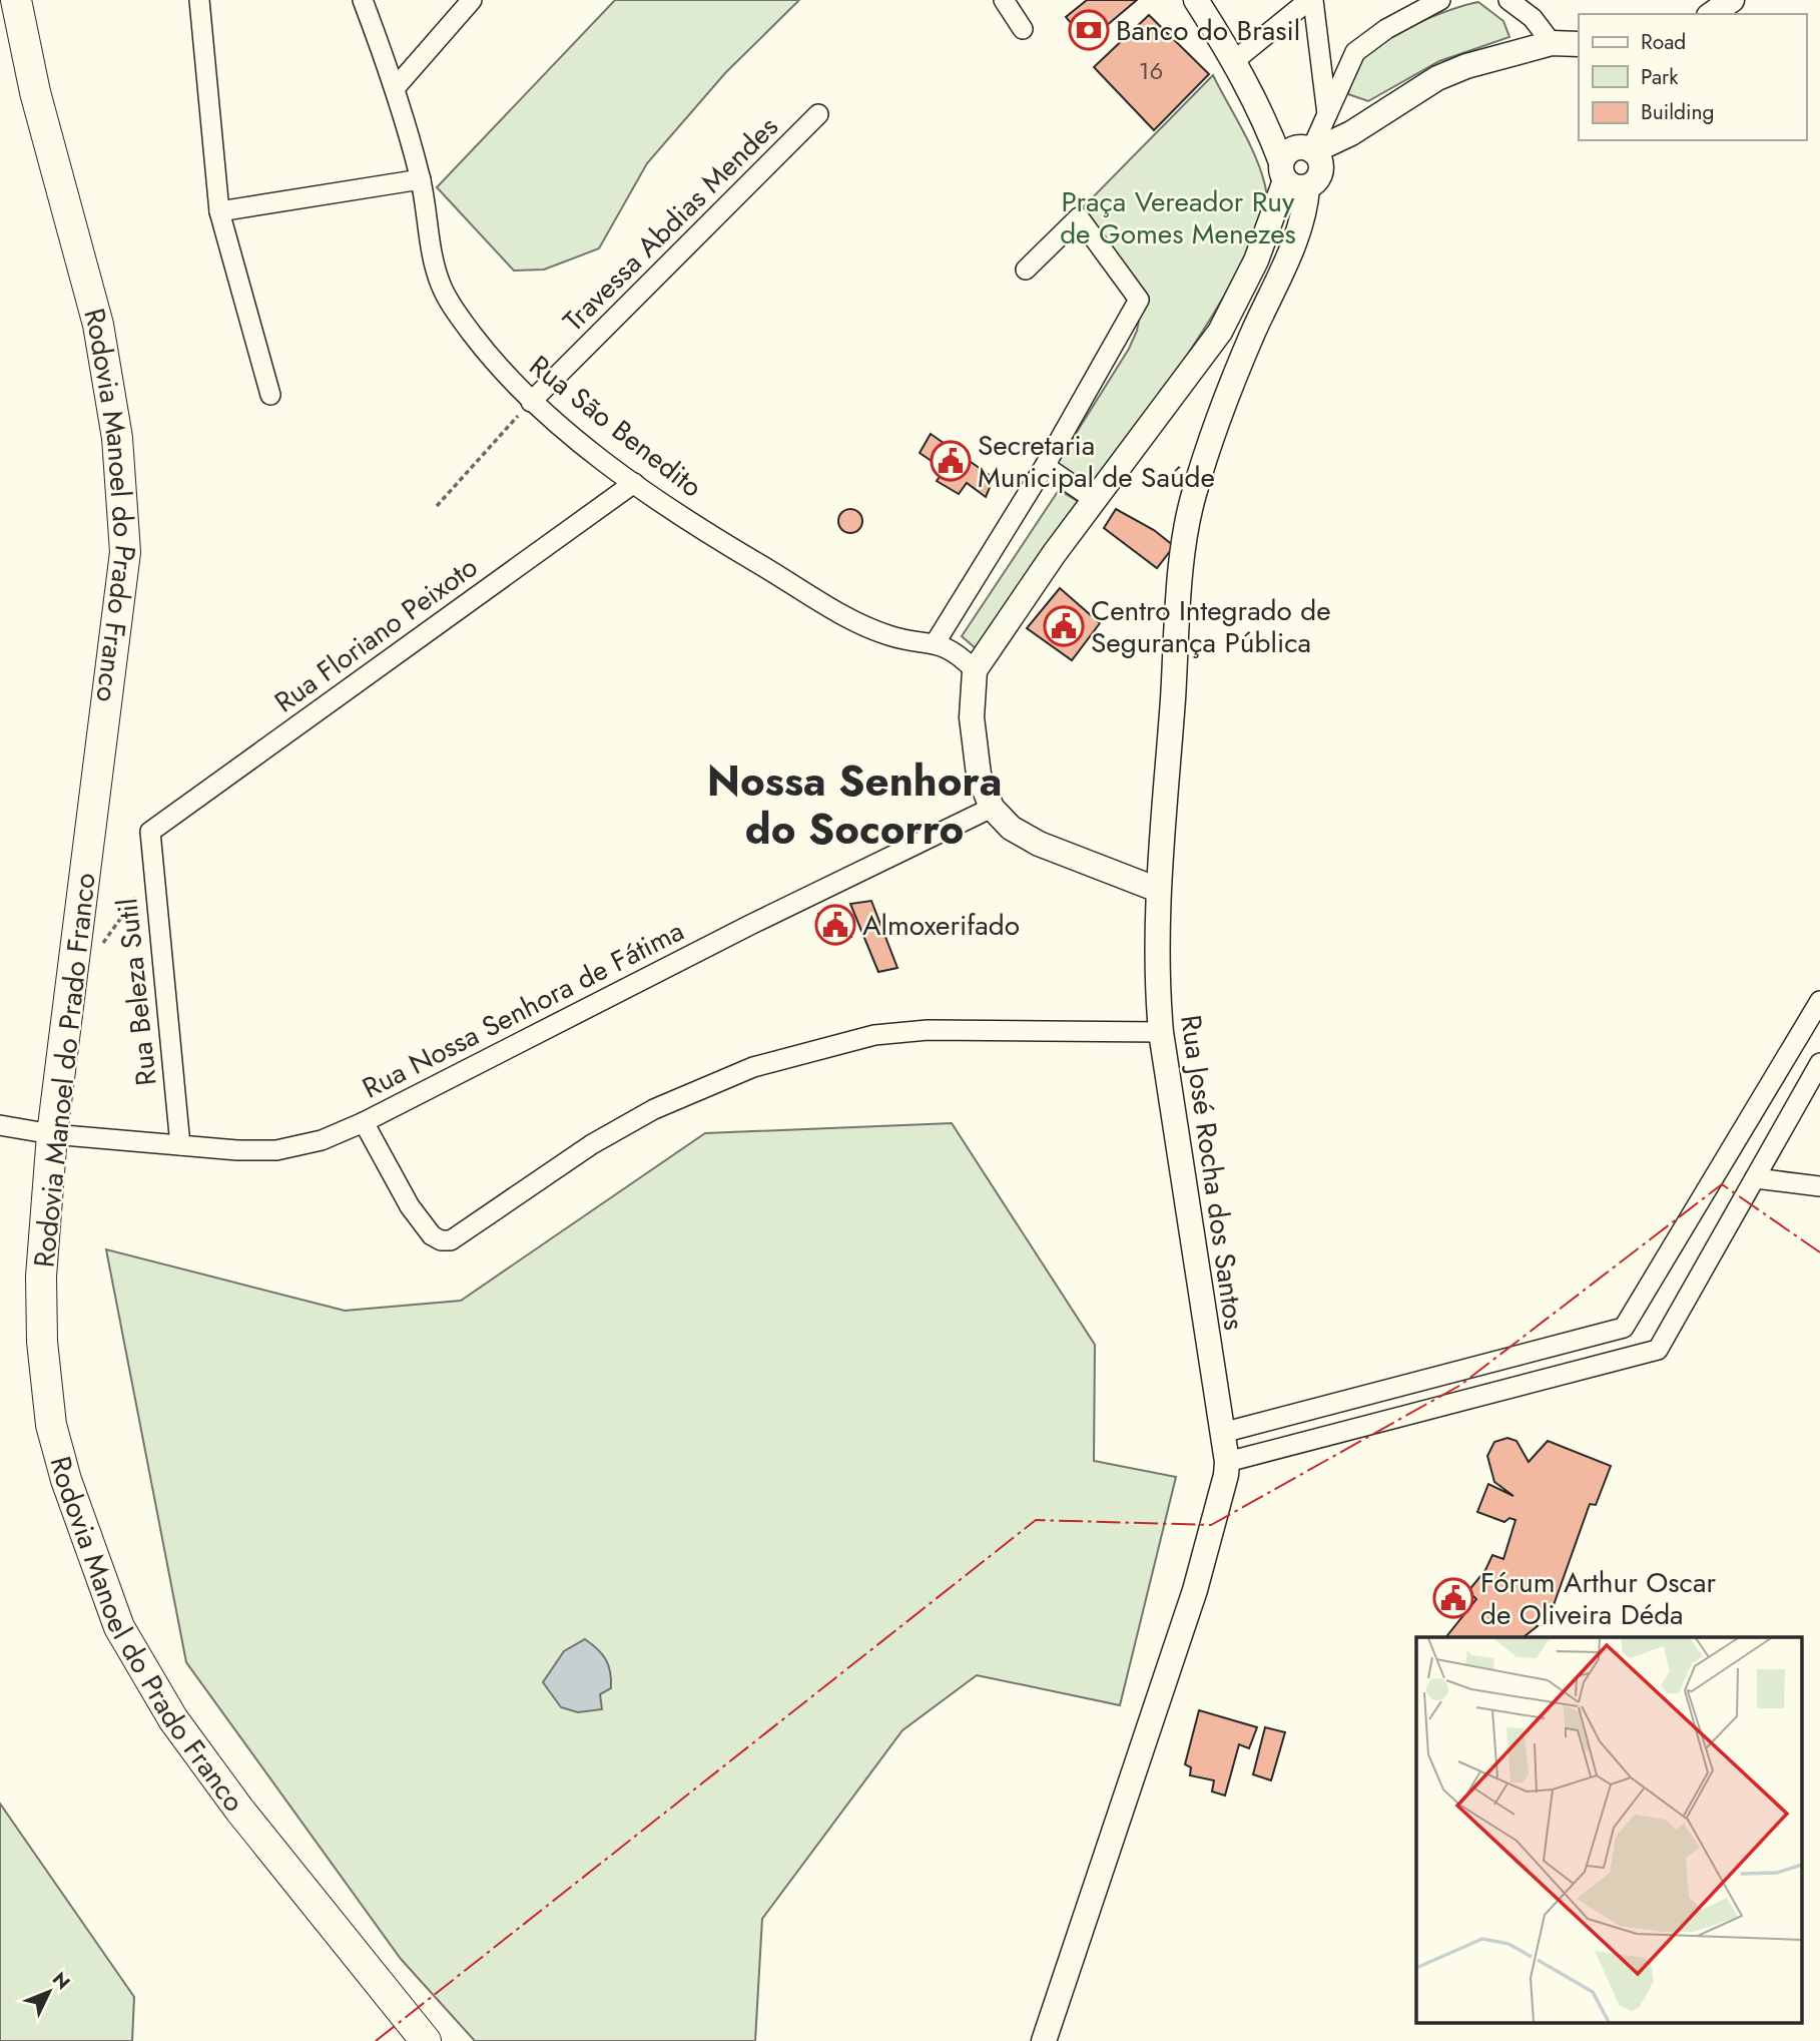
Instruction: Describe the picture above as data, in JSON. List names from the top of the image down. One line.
{"streets":{"main road":["Rodovia Manoel do Prado Franco"],"street":["Travessa Abdias Mendes","Rua São Benedito","Rua Floriano Peixoto","Rua Beleza Sutil","Rua Nossa Senhora de Fátima","Rua José Rocha dos Santos"]},"crossings":[["Travessa Abdias Mendes","Rua São Benedito"],["Rua São Benedito","Rua Floriano Peixoto"],["Rodovia Manoel do Prado Franco","Rua Nossa Senhora de Fátima"],["Rua Floriano Peixoto","Rua Beleza Sutil"],["Rua Beleza Sutil","Rua Nossa Senhora de Fátima"]],"districts":["Nossa Senhora do Socorro"],"parks":["Praça Vereador Ruy de Gomes Menezes"],"places":{"bank":["Banco do Brasil"],"public building":["Secretaria Municipal de Saúde","Centro Integrado de Segurança Pública","Almoxerifado","Fórum Arthur Oscar de Oliveira Déda"]},"house_numbers":["16"],"legend":["Road","Park","Building"],"north":"top right"}
